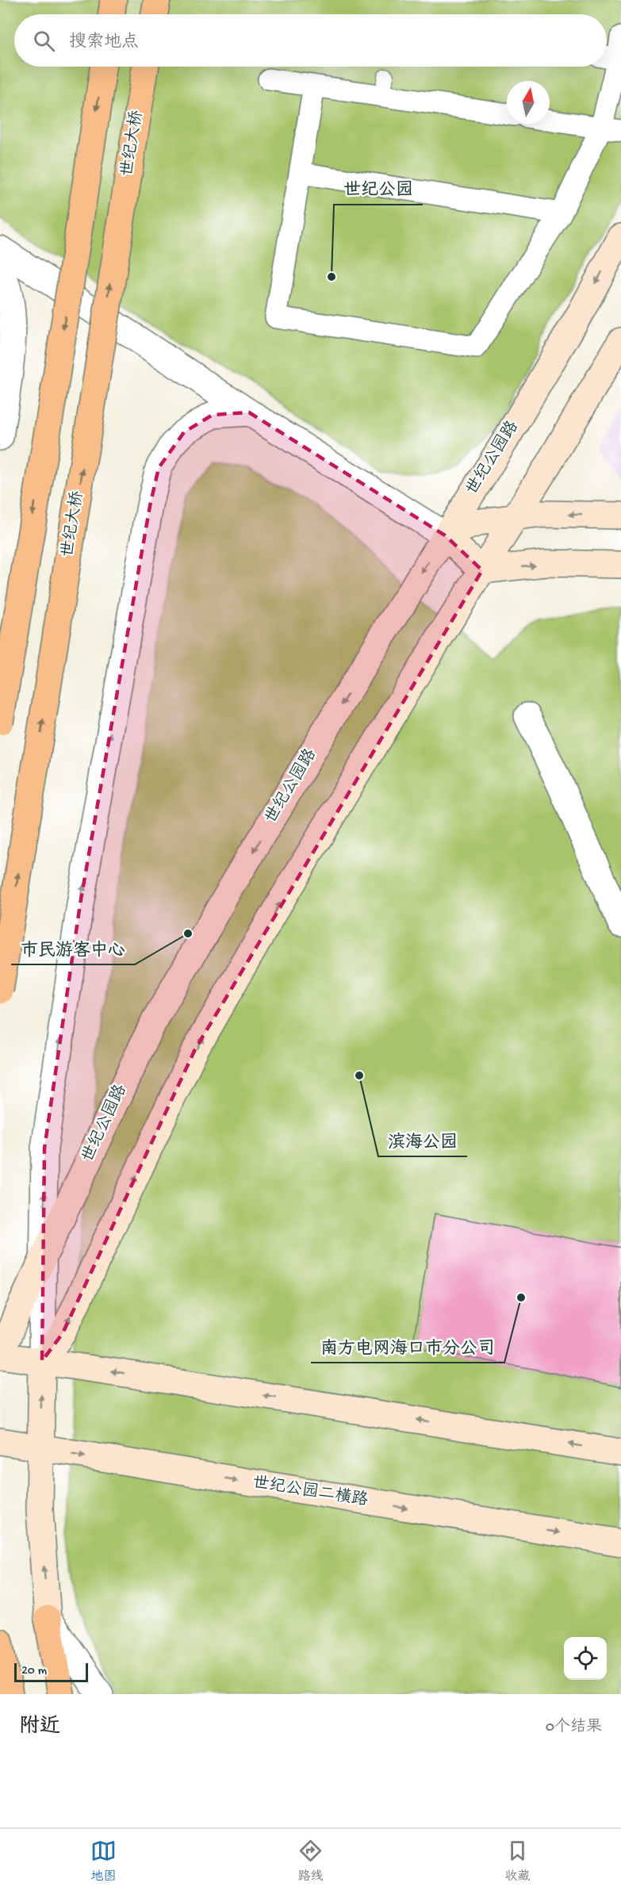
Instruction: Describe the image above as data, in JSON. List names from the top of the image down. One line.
{"streets":{"highway":["世纪大桥"],"main road":["世纪公园路","世纪公园二横路"]},"places":["世纪公园","市民游客中心","滨海公园","南方电网海口市分公司"],"scale_bar":"20 m","north":"top","page":{"search":"搜索地点","scale":"20 m","heading":["附近","0个结果"],"nav":["地图","路线","收藏"]}}
